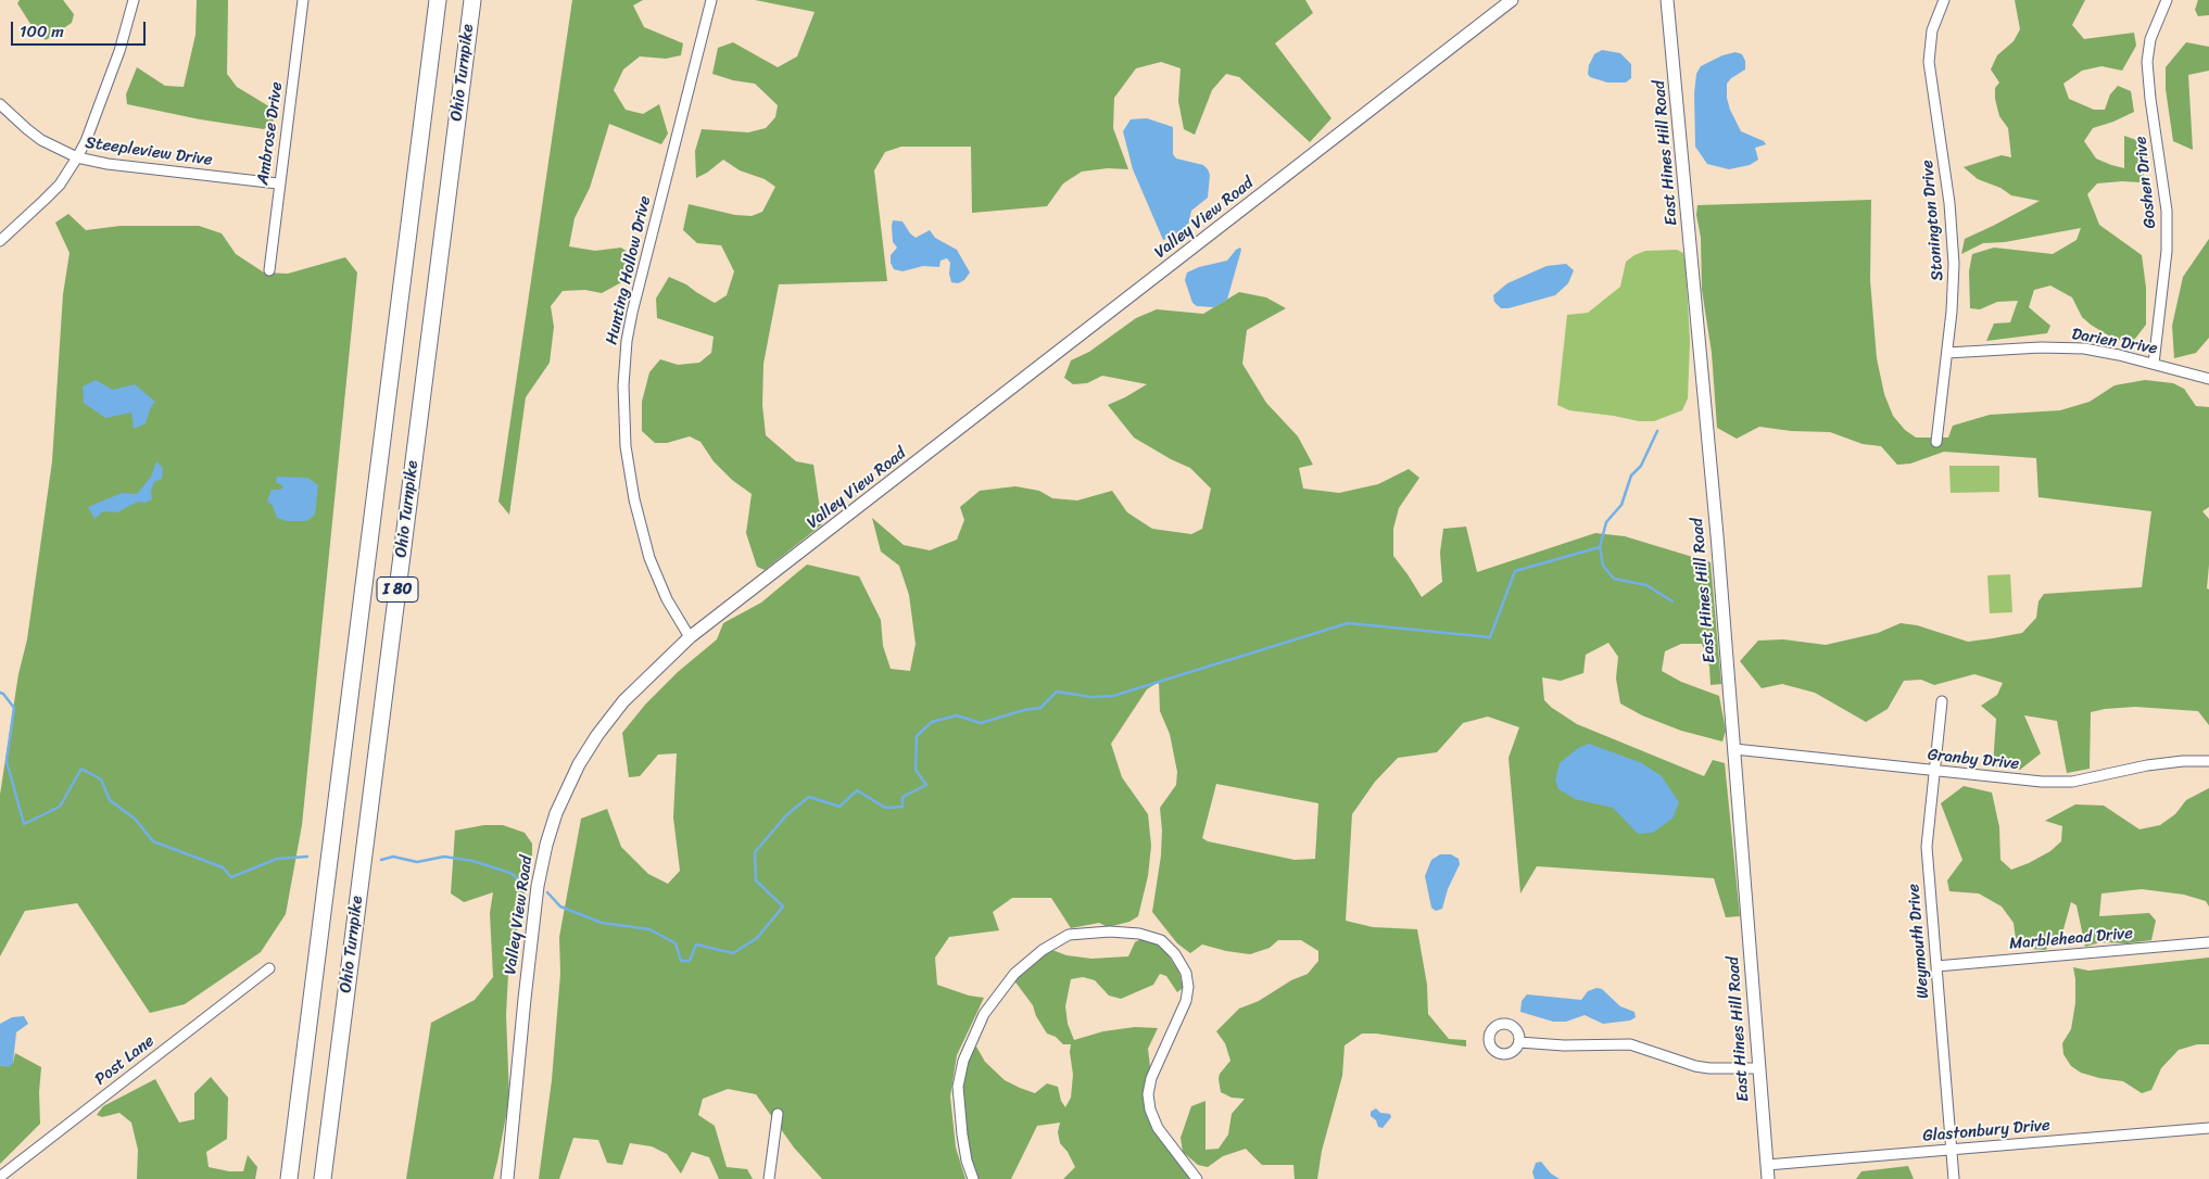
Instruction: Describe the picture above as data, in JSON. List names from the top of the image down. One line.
{"streets":{"highway":["Ohio Turnpike","I 80"],"main road":["East Hines Hill Road","Valley View Road"],"street":["Ambrose Drive","Steepleview Drive","Goshen Drive","Stonington Drive","Hunting Hollow Drive","Darien Drive","Granby Drive","Marblehead Drive","Weymouth Drive","Post Lane","Glastonbury Drive"]},"crossings":[["Ambrose Drive","Steepleview Drive"],["East Hines Hill Road","Granby Drive"],["East Hines Hill Road","Glastonbury Drive"],["Goshen Drive","Darien Drive"],["Valley View Road","Hunting Hollow Drive"],["Stonington Drive","Darien Drive"],["Granby Drive","Weymouth Drive"],["Marblehead Drive","Weymouth Drive"],["Weymouth Drive","Glastonbury Drive"]],"scale_bar":"100 m"}
